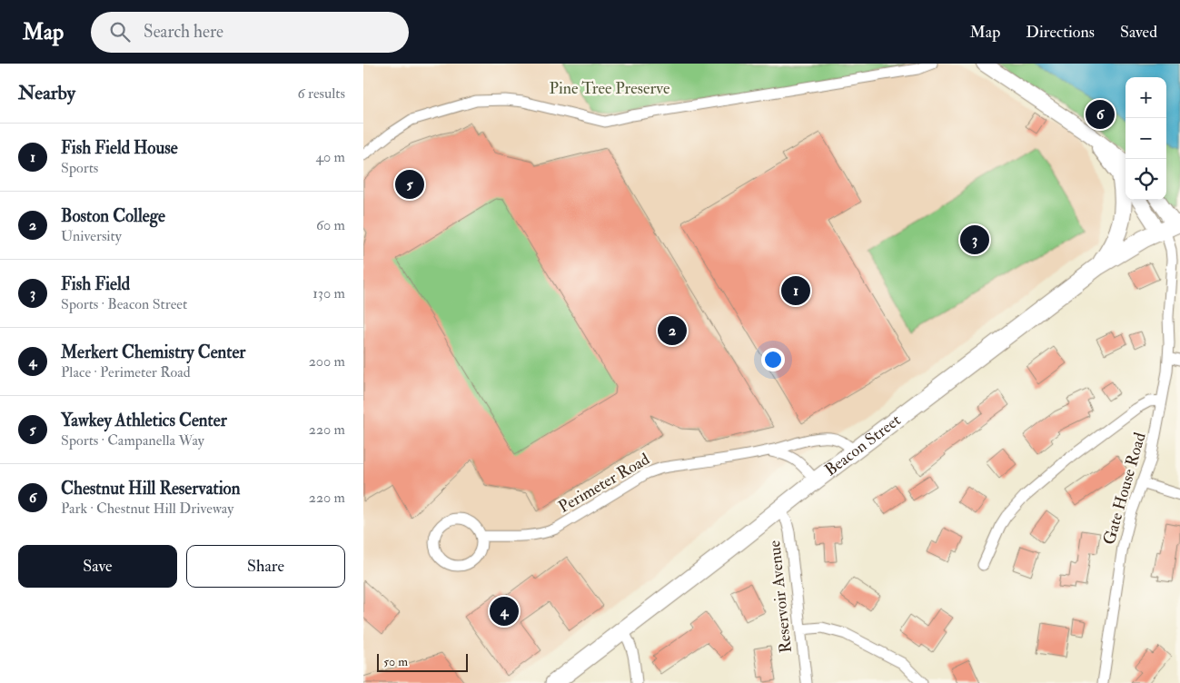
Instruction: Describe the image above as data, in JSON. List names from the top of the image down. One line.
{"streets":{"main road":["Beacon Street"],"street":["Perimeter Road","Gate House Road","Reservoir Avenue"]},"crossings":[["Beacon Street","Perimeter Road"],["Beacon Street","Gate House Road"],["Beacon Street","Reservoir Avenue"]],"parks":["Pine Tree Preserve"],"scale_bar":"50 m","page":{"header":"Map","search":"Search here","nav":["Map","Directions","Saved"],"heading":["Nearby","6 results"],"map_buttons":["+","−"],"pins":["6","5","3","1","2","4"],"list":[{"mark":"1","name":"Fish Field House","note":"Sports","value":"40 m"},{"mark":"2","name":"Boston College","note":"University","value":"60 m"},{"mark":"3","name":"Fish Field","note":"Sports · Beacon Street","value":"130 m"},{"mark":"4","name":"Merkert Chemistry Center","note":"Place · Perimeter Road","value":"200 m"},{"mark":"5","name":"Yawkey Athletics Center","note":"Sports · Campanella Way","value":"220 m"},{"mark":"6","name":"Chestnut Hill Reservation","note":"Park · Chestnut Hill Driveway","value":"220 m"}],"buttons":["Save","Share"],"scale":"50 m"}}
